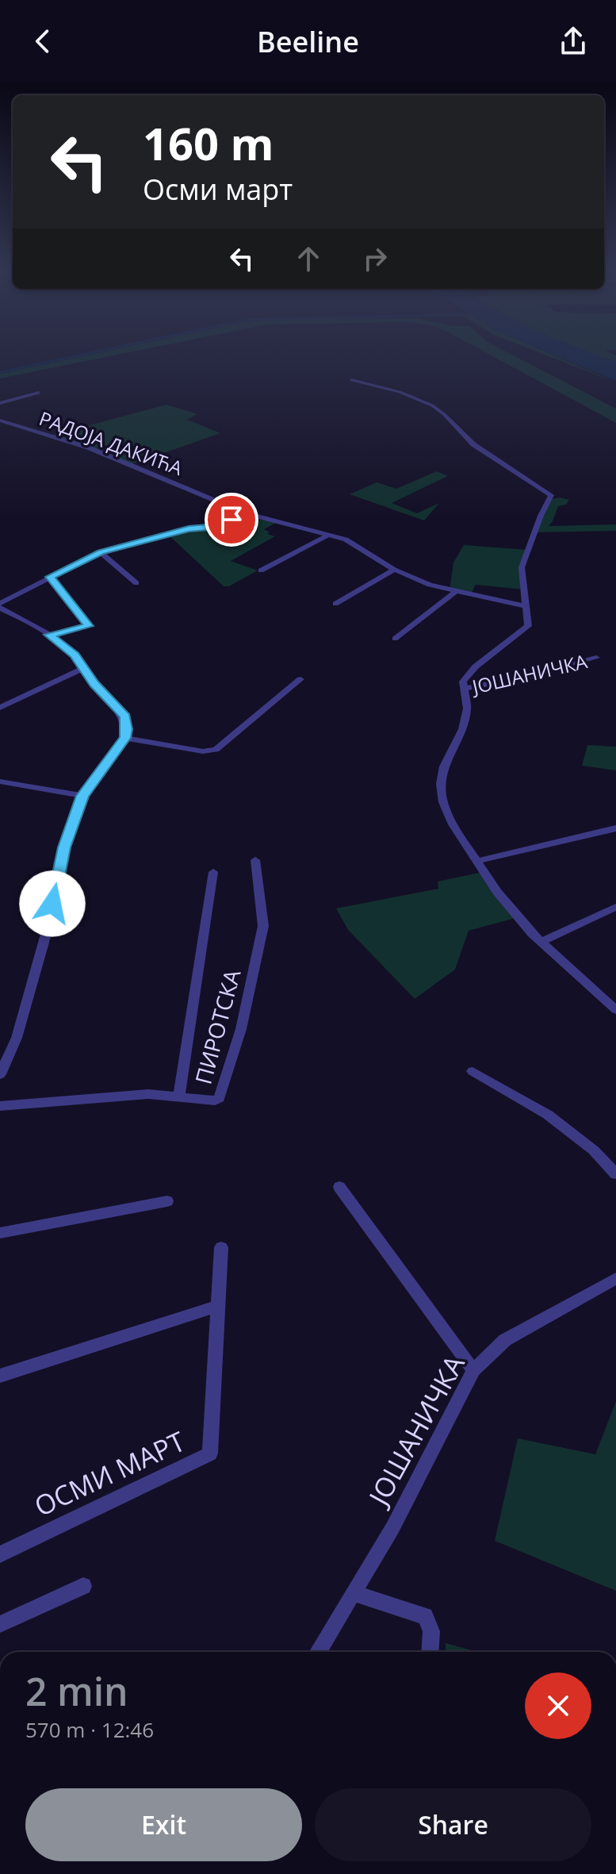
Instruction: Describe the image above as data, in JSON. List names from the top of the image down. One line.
{"streets":{"street":["РАДОЈА ДАКИЋА","ЈОШАНИЧКА","ПИРОТСКА","ОСМИ МАРТ"]},"page":{"header":"Beeline","turn":["160 m","Осми март"],"heading":["2 min","570 m · 12:46"],"buttons":["Exit","Share"]}}
